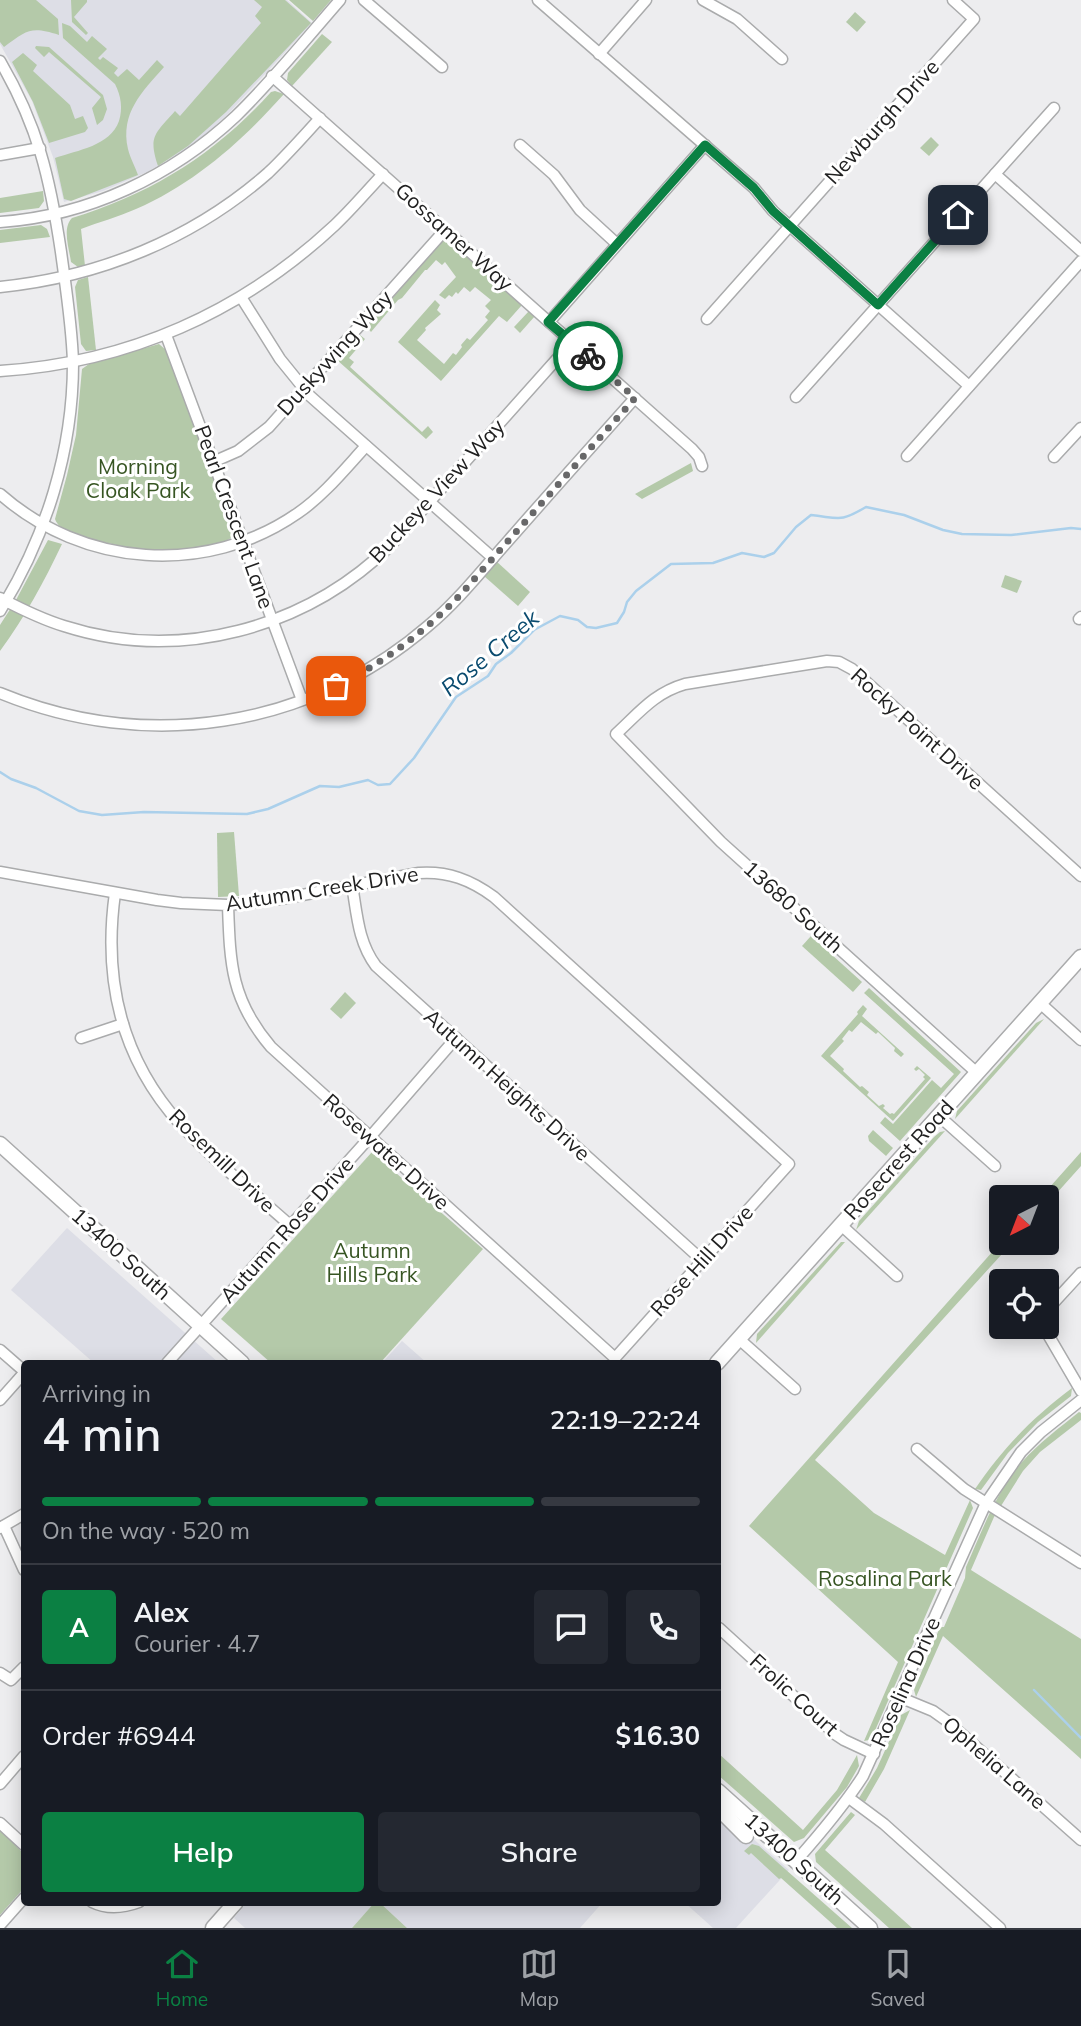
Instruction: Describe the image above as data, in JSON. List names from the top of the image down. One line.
{"streets":{"main road":["Rosecrest Road","13400 South"],"street":["Newburgh Drive","Gossamer Way","Duskywing Way","Buckeye View Way","Pearl Crescent Lane","Rocky Point Drive","Autumn Creek Drive","13680 South","Autumn Heights Drive","Rosewater Drive","Rosemill Drive","Autumn Rose Drive","Rose Hill Drive","Roselina Drive","Frolic Court","Ophelia Lane"]},"crossings":[["Gossamer Way","Duskywing Way"],["Gossamer Way","Buckeye View Way"],["Duskywing Way","Pearl Crescent Lane"],["Buckeye View Way","Pearl Crescent Lane"],["Rocky Point Drive","13680 South"],["Autumn Creek Drive","Autumn Heights Drive"],["Autumn Creek Drive","Rosewater Drive"],["Autumn Creek Drive","Rosemill Drive"],["Autumn Creek Drive","Rose Hill Drive"],["13680 South","Rosecrest Road"],["Autumn Heights Drive","Autumn Rose Drive"],["Autumn Heights Drive","Rose Hill Drive"],["Rosewater Drive","Autumn Rose Drive"],["Rosewater Drive","Rose Hill Drive"],["Rosemill Drive","Autumn Rose Drive"],["Autumn Rose Drive","13400 South"],["13400 South","Roselina Drive"],["Roselina Drive","Frolic Court"],["Roselina Drive","Ophelia Lane"]],"water":["Rose Creek"],"parks":["Morning Cloak Park","Autumn Hills Park","Rosalina Park"],"north":"bottom left","page":{"heading":["4 min","Arriving in","22:19–22:24"],"panel":["Alex","Courier · 4.7","Order #6944","$16.30"],"bar":"On the way · 520 m","round":"A","buttons":["Help","Share"],"tabs":["Home","Map","Saved"]}}
